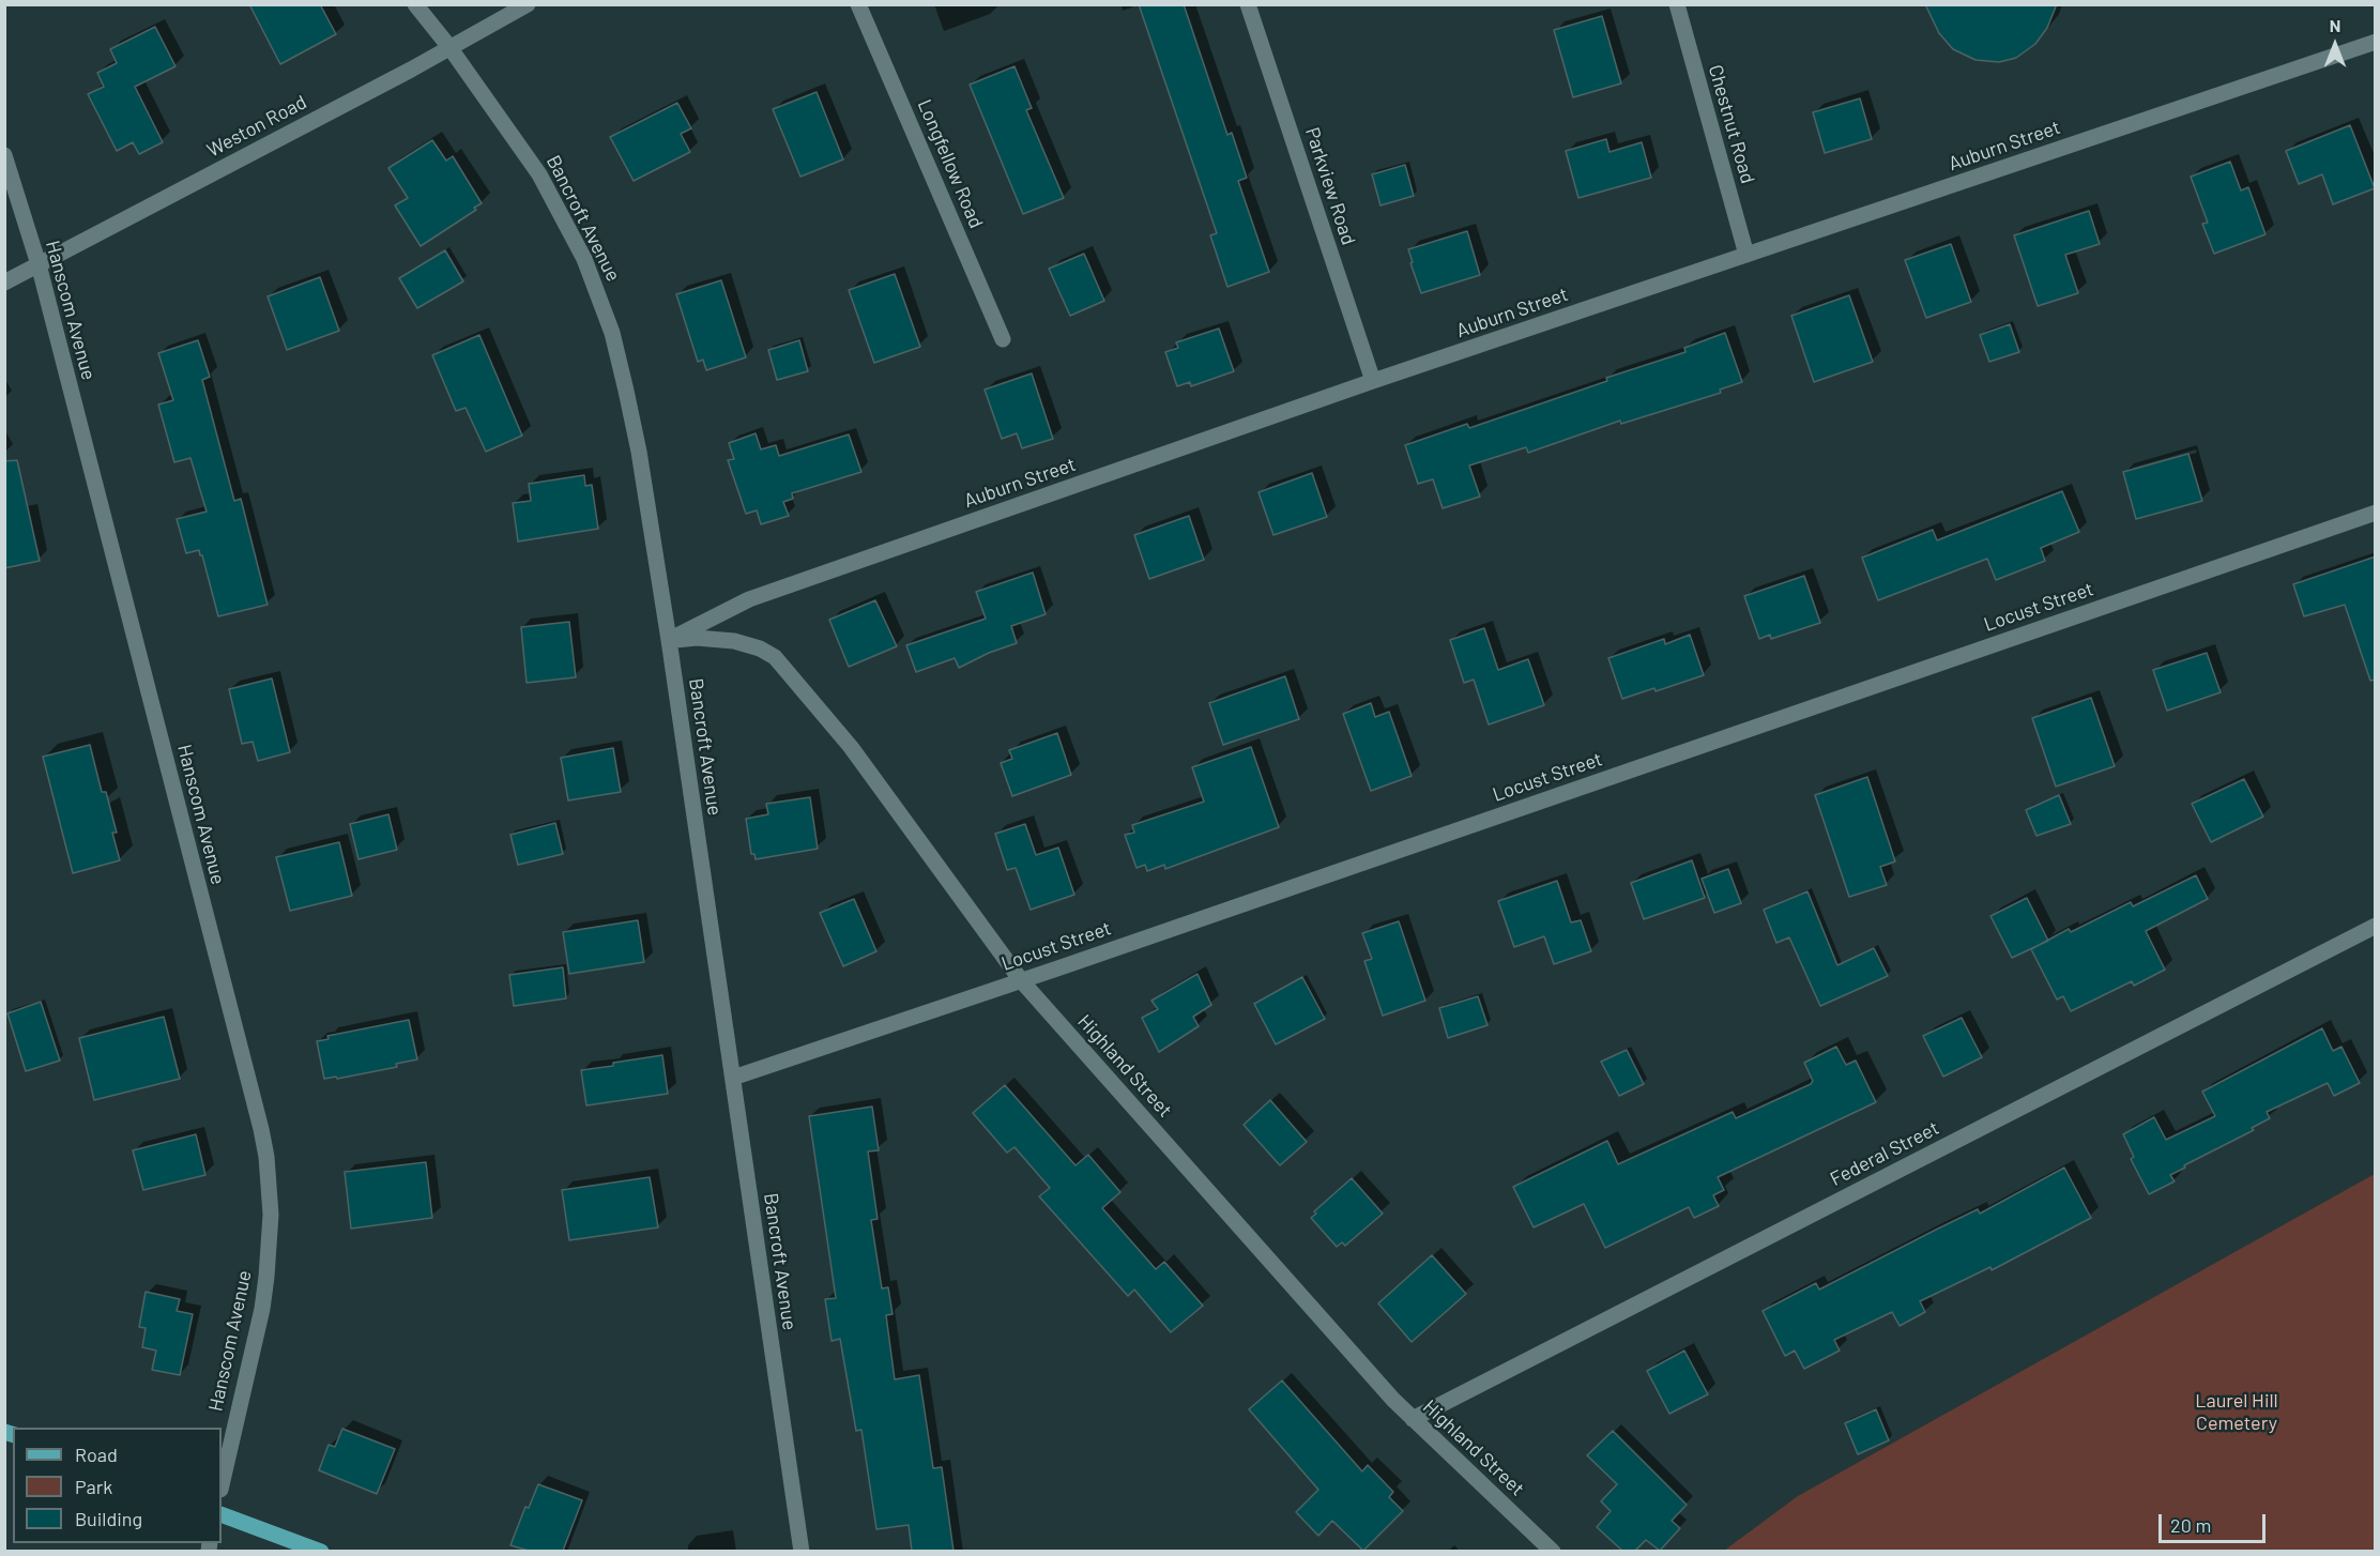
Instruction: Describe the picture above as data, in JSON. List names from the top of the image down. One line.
{"streets":{"street":["Chestnut Road","Weston Road","Auburn Street","Longfellow Road","Parkview Road","Bancroft Avenue","Hanscom Avenue","Locust Street","Highland Street","Federal Street"]},"crossings":[["Chestnut Road","Auburn Street"],["Weston Road","Bancroft Avenue"],["Weston Road","Hanscom Avenue"],["Auburn Street","Parkview Road"],["Auburn Street","Bancroft Avenue"],["Auburn Street","Highland Street"],["Bancroft Avenue","Locust Street"],["Bancroft Avenue","Highland Street"],["Locust Street","Highland Street"],["Highland Street","Federal Street"]],"parks":["Laurel Hill Cemetery"],"legend":["Road","Park","Building"],"scale_bar":"20 m","north":"top"}
